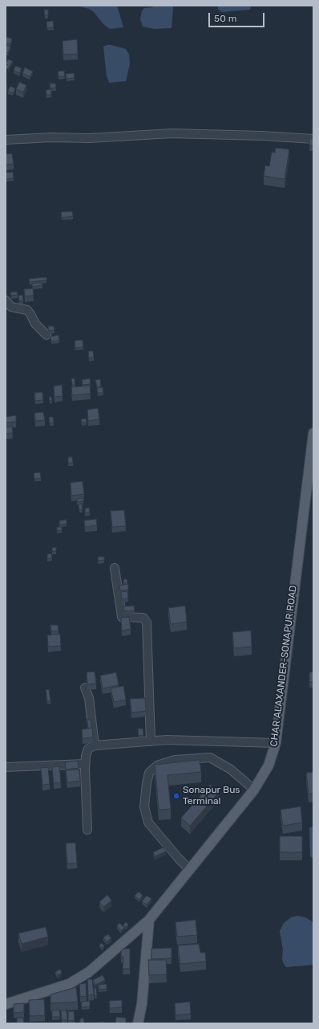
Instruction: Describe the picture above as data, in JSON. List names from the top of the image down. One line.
{"streets":{"main road":["CHAR ALAXANDER-SONAPUR ROAD"]},"places":["Sonapur Bus Terminal"],"scale_bar":"50 m"}
